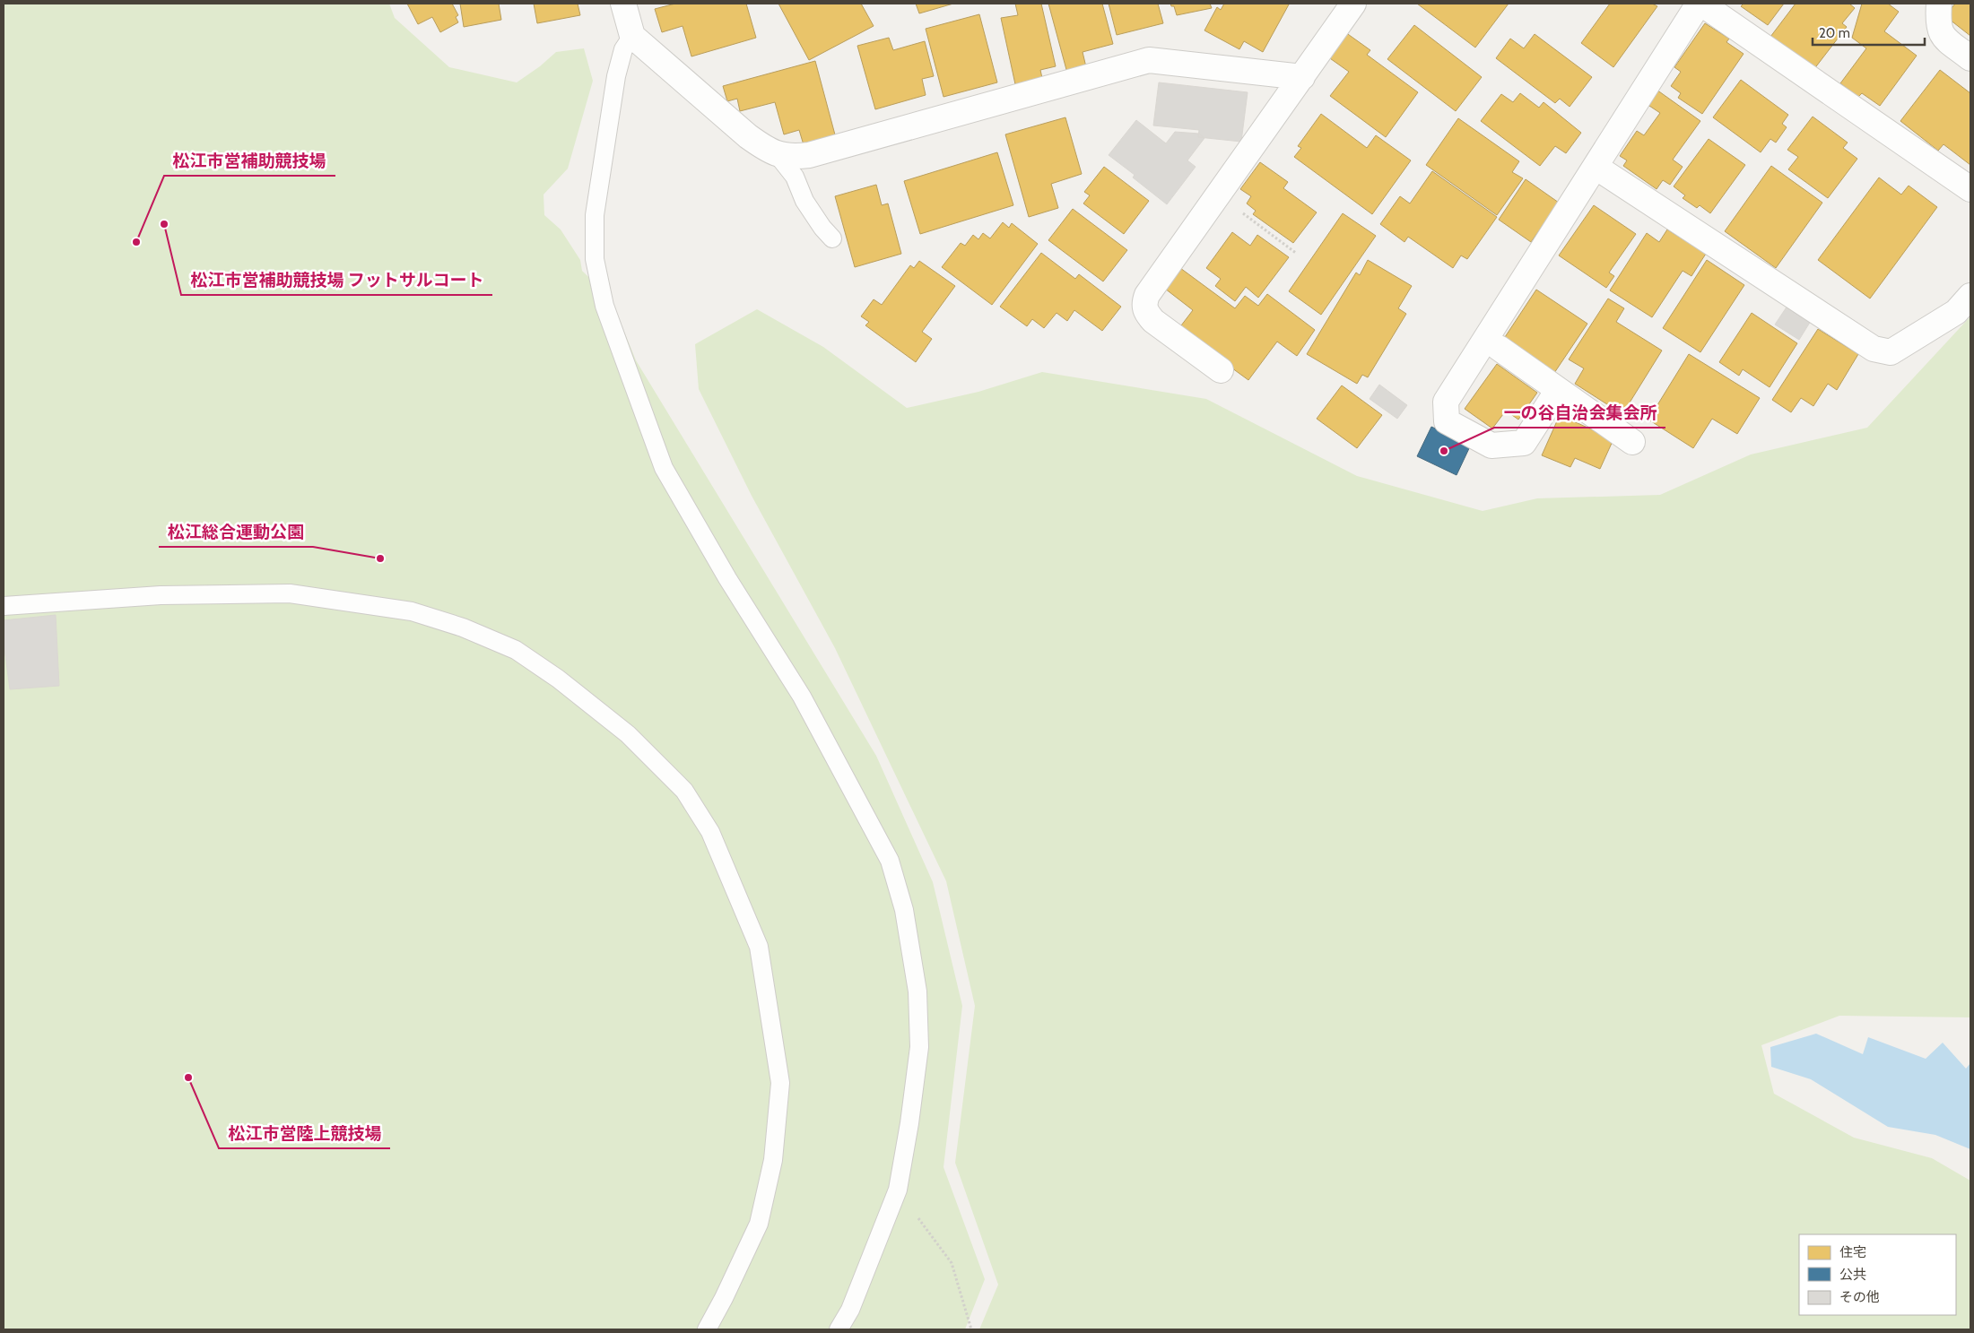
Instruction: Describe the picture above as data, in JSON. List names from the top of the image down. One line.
{"places":["松江市営補助競技場 フットサルコート","松江市営補助競技場","一の谷自治会集会所","松江総合運動公園","松江市営陸上競技場"],"legend":["住宅","公共","その他"],"scale_bar":"20 m"}
